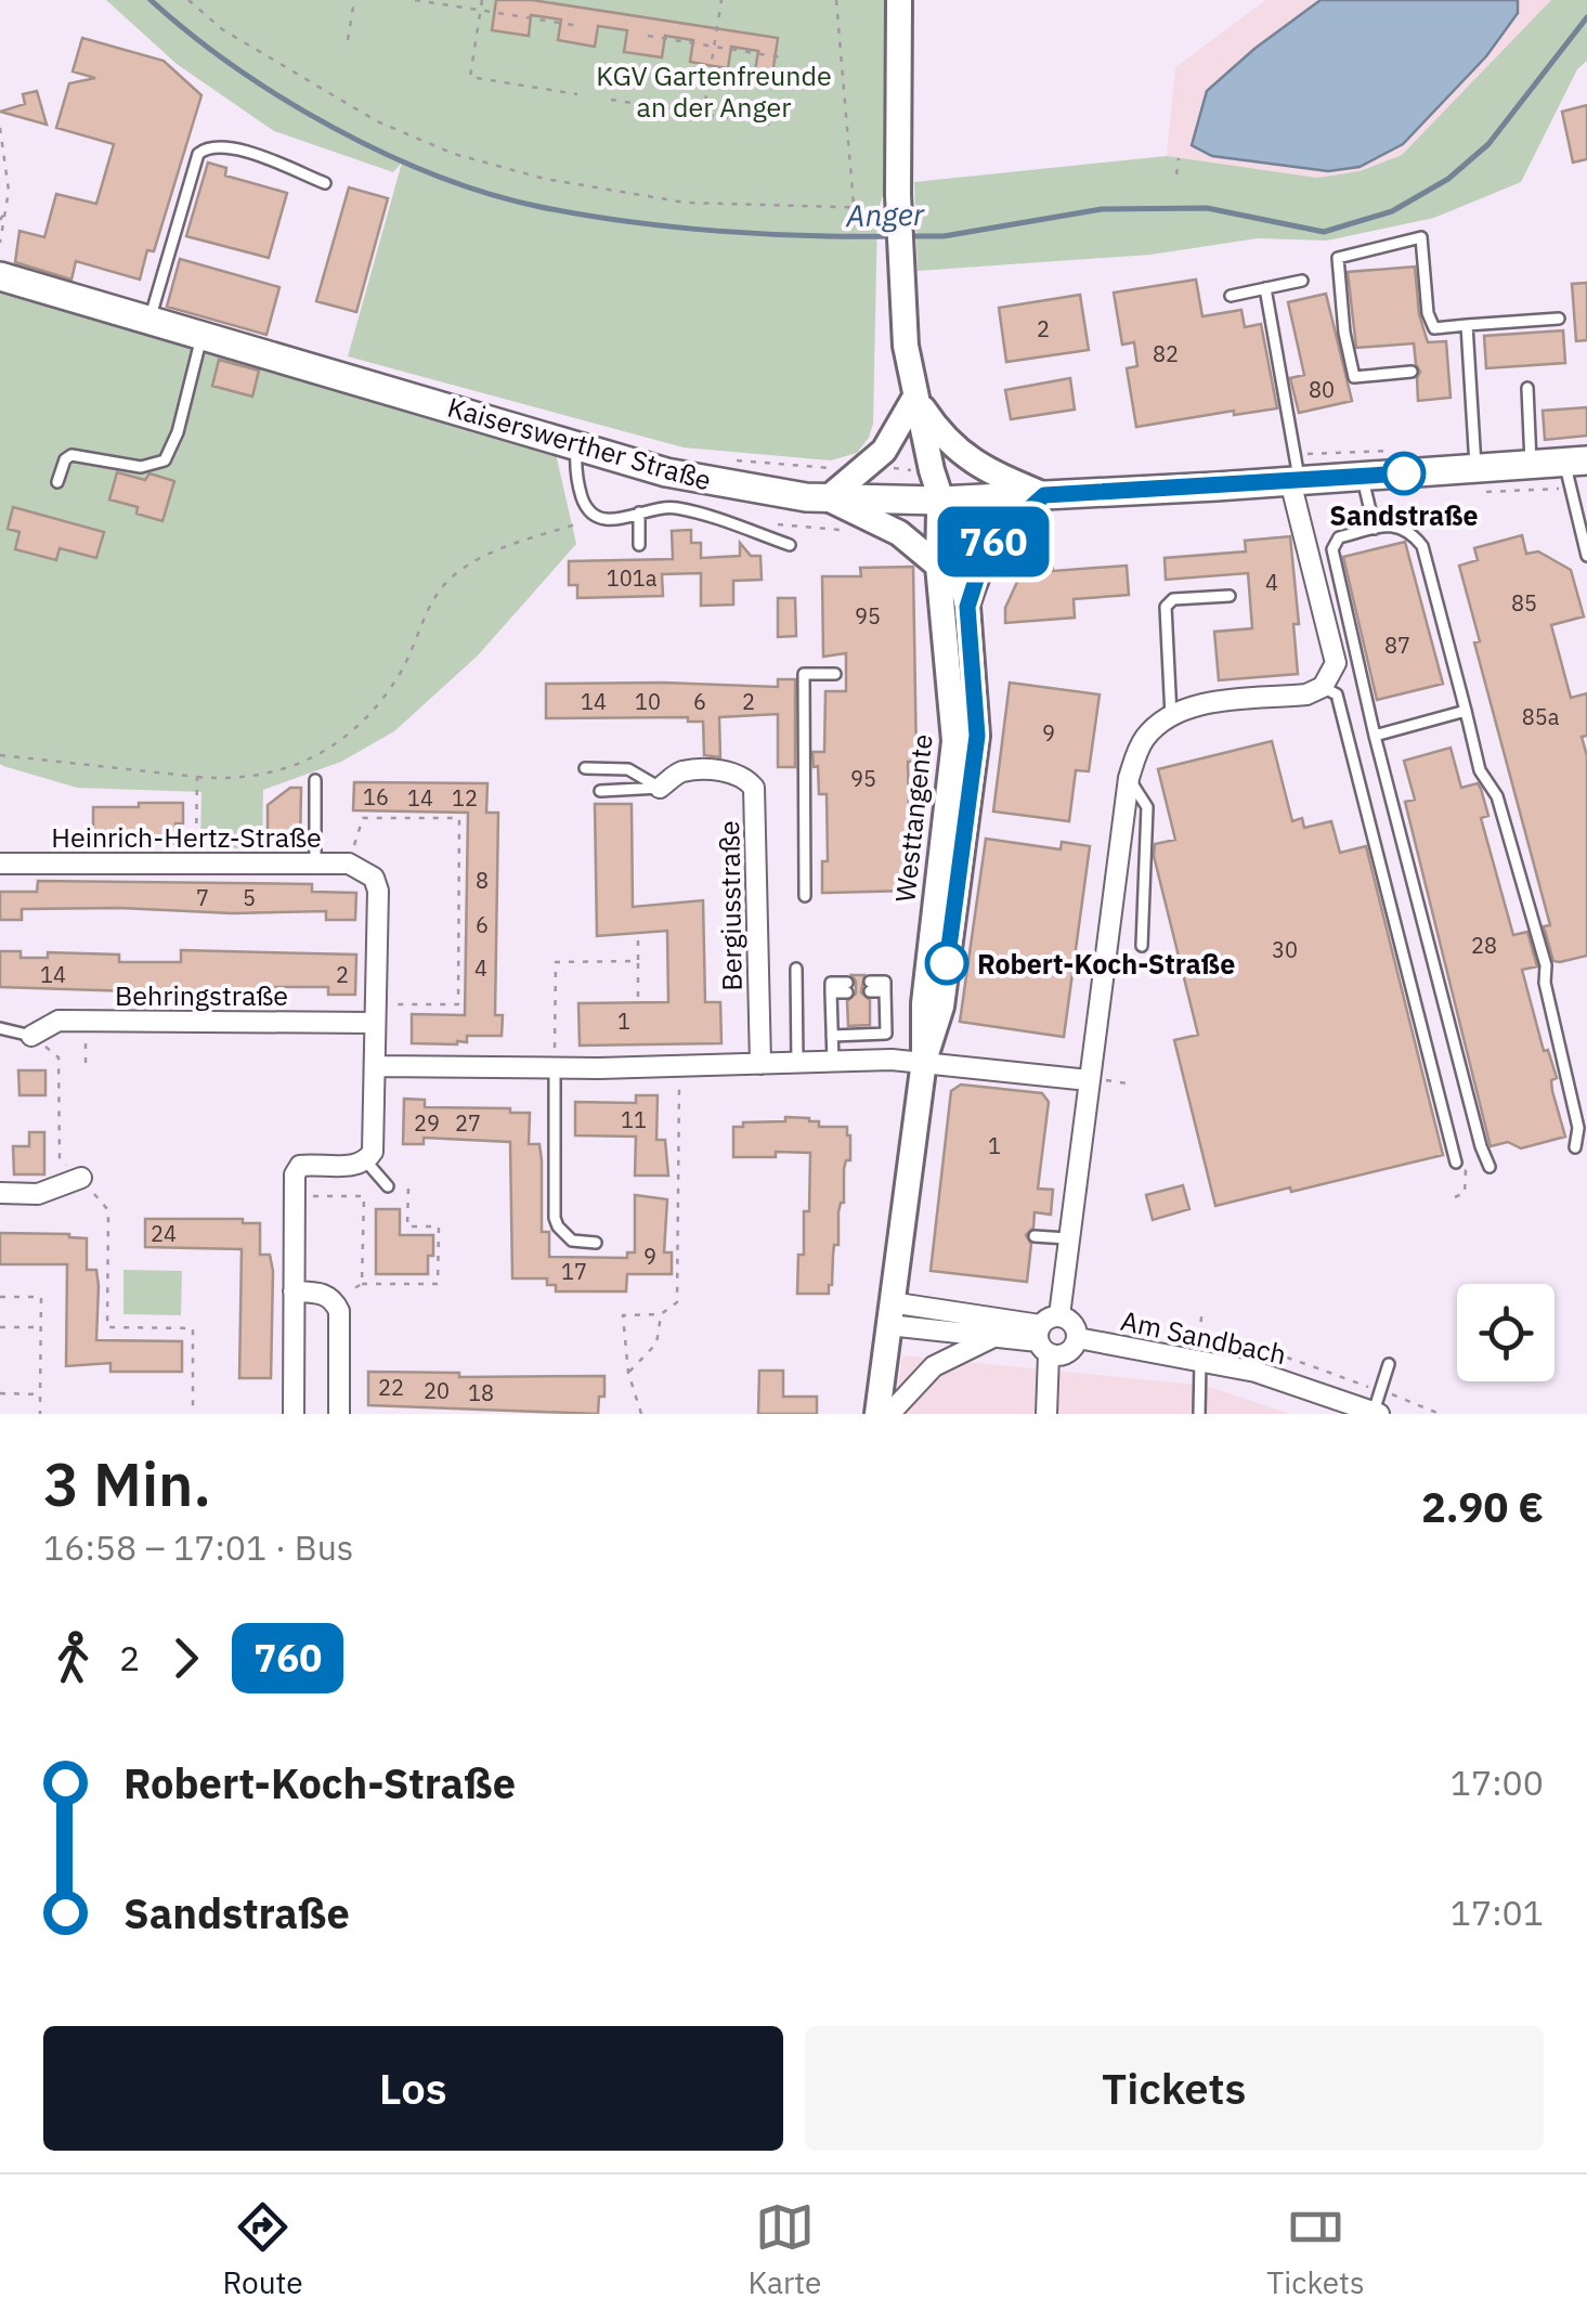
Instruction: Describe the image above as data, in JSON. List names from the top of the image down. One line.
{"streets":{"main road":["Kaiserswerther Straße"],"street":["Westtangente","Heinrich-Hertz-Straße","Bergiusstraße","Behringstraße","Am Sandbach"]},"crossings":[["Kaiserswerther Straße","Westtangente"],["Heinrich-Hertz-Straße","Behringstraße"]],"water":["Anger"],"parks":["KGV Gartenfreunde an der Anger"],"places":["Sandstraße","Robert-Koch-Straße"],"lines":["bus line 760"],"house_numbers":["2","82","80","101a","4","85","95","87","14","10","6","2","85a","9","95","16","14","12","8","7","5","6","28","30","4","14","2","1","11","29","27","1","24","9","17","22","20","18"],"page":{"on_map":"760","heading":["3 Min.","16:58 – 17:01 · Bus","2.90 €"],"legs":["2","760"],"list":[{"name":"Robert-Koch-Straße","value":"17:00"},{"name":"Sandstraße","value":"17:01"}],"buttons":["Los","Tickets"],"tabs":["Route","Karte","Tickets"]}}
